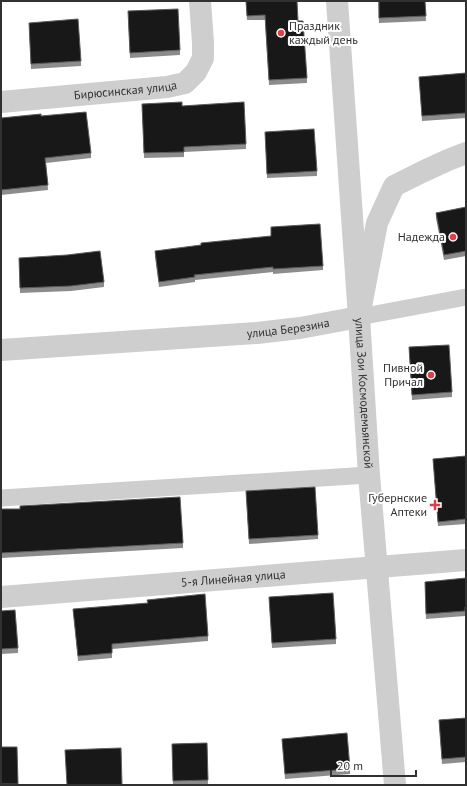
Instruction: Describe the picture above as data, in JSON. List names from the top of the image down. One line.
{"streets":{"street":["Бирюсинская улица","улица Березина","улица Зои Космодемьянской","5-я Линейная улица"]},"crossings":[["улица Березина","улица Зои Космодемьянской"],["улица Зои Космодемьянской","5-я Линейная улица"]],"places":{"other":["Праздник каждый день","Надежда","Пивной Причал"],"health":["Губернские Аптеки"]},"scale_bar":"20 m"}
